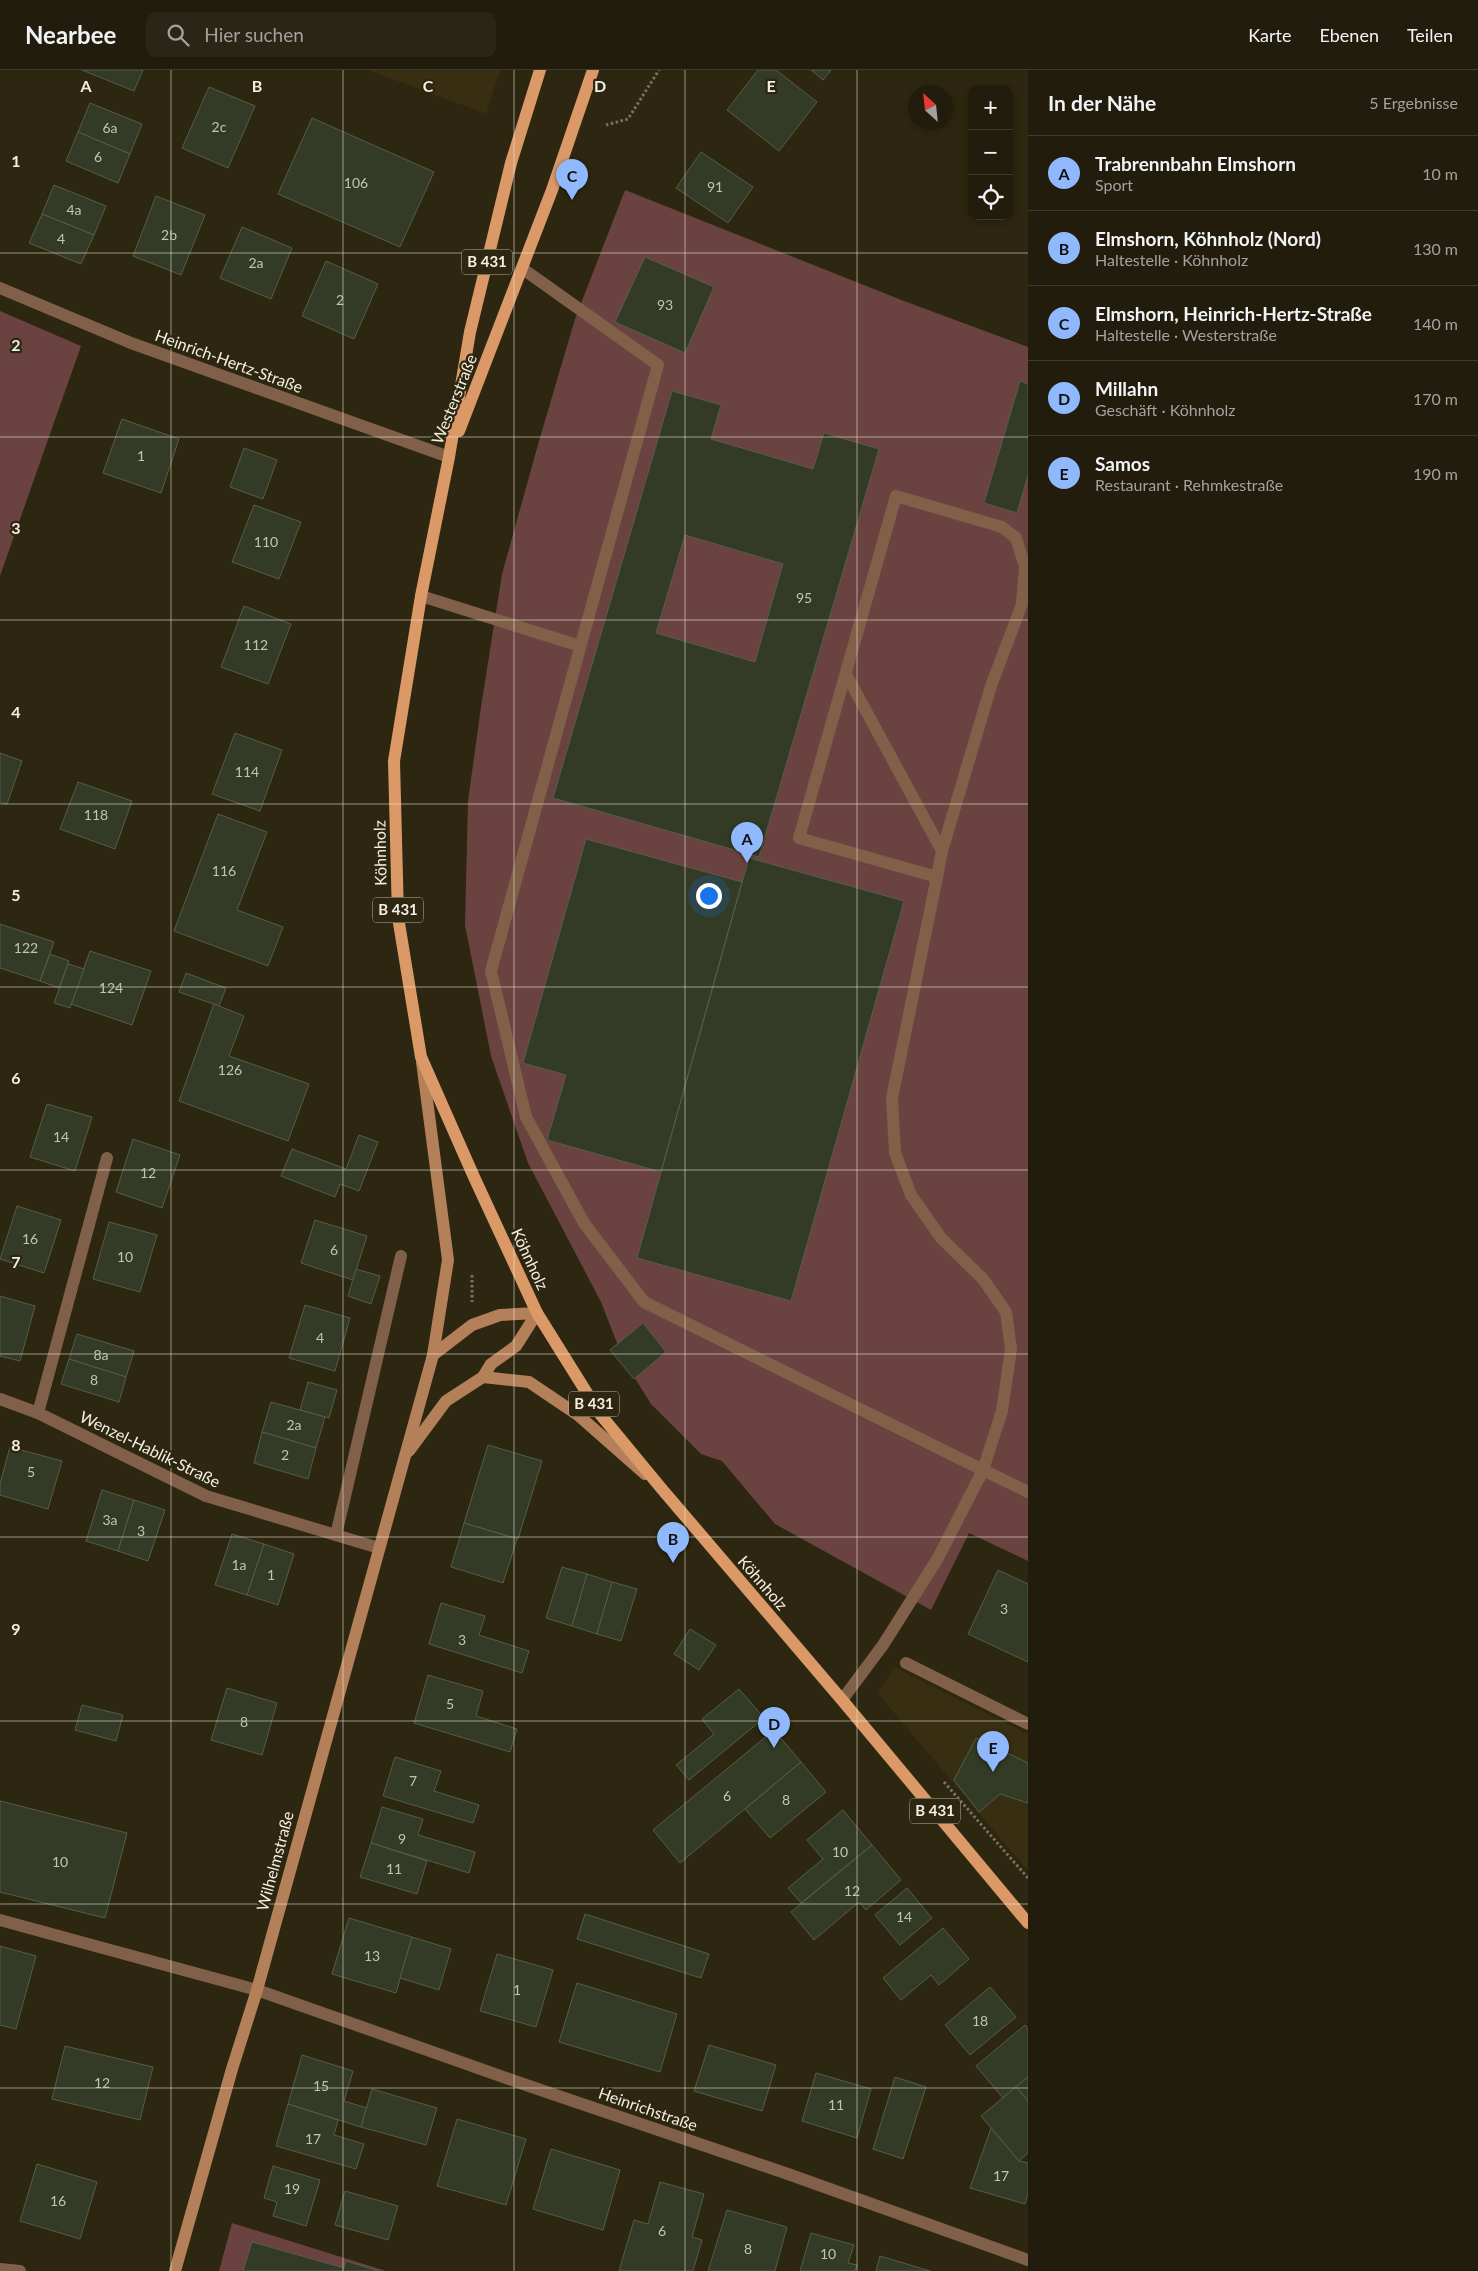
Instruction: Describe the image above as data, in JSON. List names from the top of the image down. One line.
{"streets":{"main road":["B 431","Westerstraße","Köhnholz","Wilhelmstraße"],"street":["Heinrich-Hertz-Straße","Wenzel-Hablik-Straße","Heinrichstraße"]},"crossings":[["Heinrich-Hertz-Straße","Westerstraße"],["Heinrich-Hertz-Straße","Köhnholz"],["Westerstraße","Köhnholz"],["Köhnholz","Wilhelmstraße"],["Wenzel-Hablik-Straße","Wilhelmstraße"],["Wilhelmstraße","Heinrichstraße"]],"house_numbers":["2c","6a","6","106","91","4a","2b","4","2a","2","93","1","110","95","112","114","118","116","122","124","126","14","12","16","6","10","4","8a","8","2a","2","5","3a","3","1a","1","3","3","5","8","7","6","8","9","10","10","11","12","14","13","1","18","12","15","11","17","17","19","16","6","8","10"],"north":"top left","page":{"header":"Nearbee","search":"Hier suchen","nav":["Karte","Ebenen","Teilen"],"heading":["In der Nähe","5 Ergebnisse"],"map_buttons":["+","−"],"list":[{"mark":"A","name":"Trabrennbahn Elmshorn","note":"Sport","value":"10 m"},{"mark":"B","name":"Elmshorn, Köhnholz (Nord)","note":"Haltestelle · Köhnholz","value":"130 m"},{"mark":"C","name":"Elmshorn, Heinrich-Hertz-Straße","note":"Haltestelle · Westerstraße","value":"140 m"},{"mark":"D","name":"Millahn","note":"Geschäft · Köhnholz","value":"170 m"},{"mark":"E","name":"Samos","note":"Restaurant · Rehmkestraße","value":"190 m"}],"pins":["C","A","B","D","E"]},"grid":{"columns":["A","B","C","D","E"],"rows":["1","2","3","4","5","6","7","8","9"]}}
